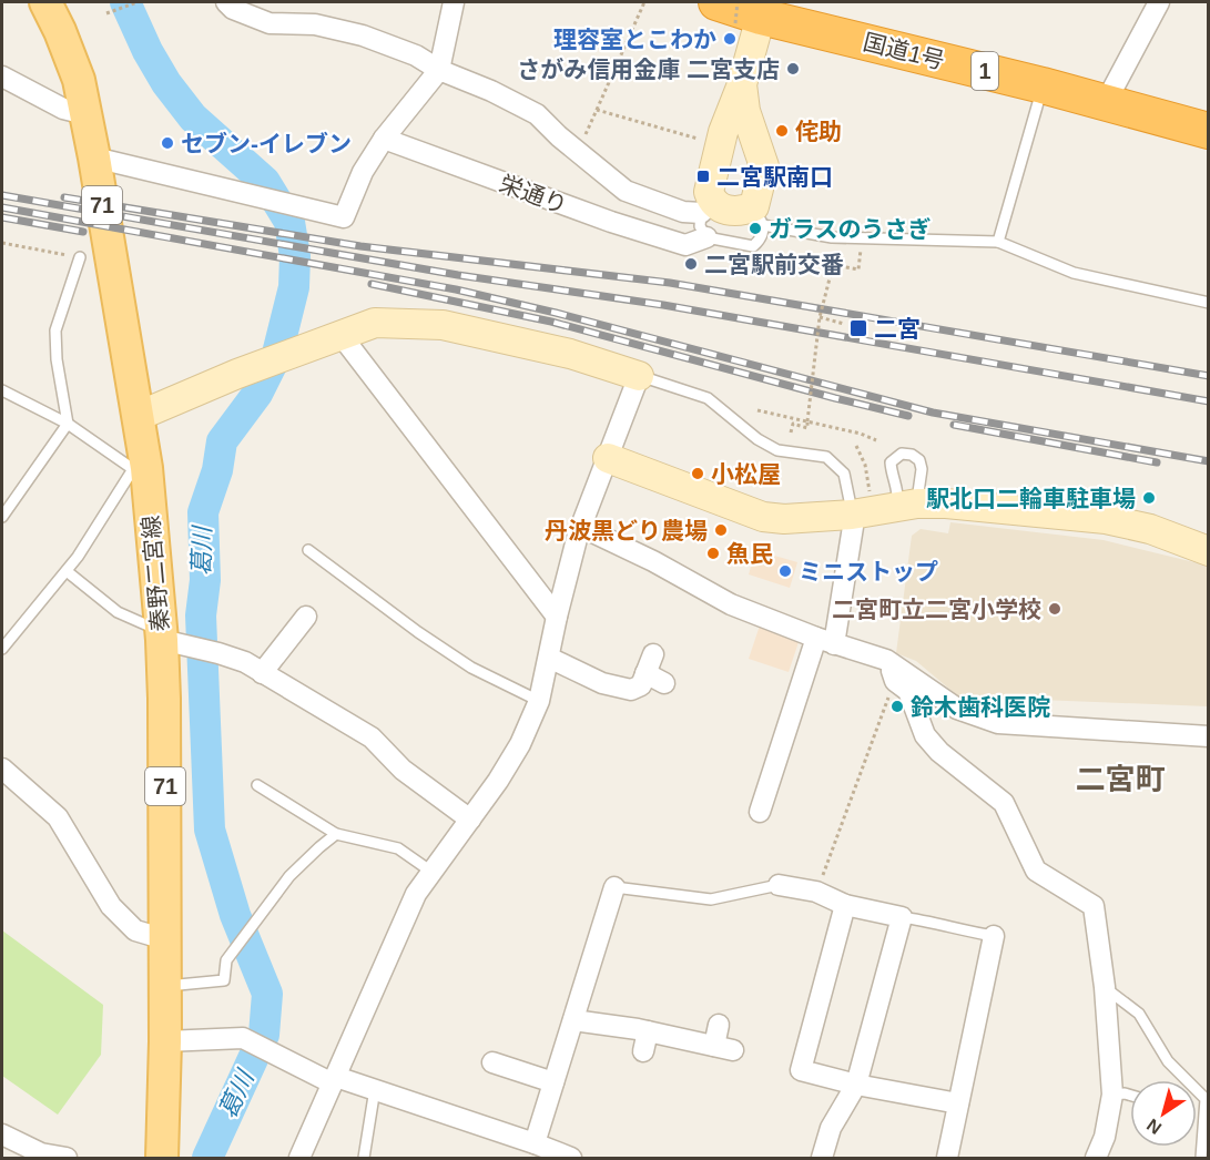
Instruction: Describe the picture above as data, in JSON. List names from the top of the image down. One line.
{"streets":{"highway":["国道1号","1"],"main road":["71","秦野二宮線"],"street":["栄通り"]},"districts":["二宮町"],"water":["葛川"],"places":{"other":["理容室とこわか","さがみ信用金庫 二宮支店","侘助","セブン-イレブン","ガラスのうさぎ","二宮駅前交番","小松屋","駅北口二輪車駐車場","丹波黒どり農場","魚民","ミニストップ","二宮町立二宮小学校","鈴木歯科医院"],"transit":["二宮駅南口","二宮"]},"north":"bottom left"}
